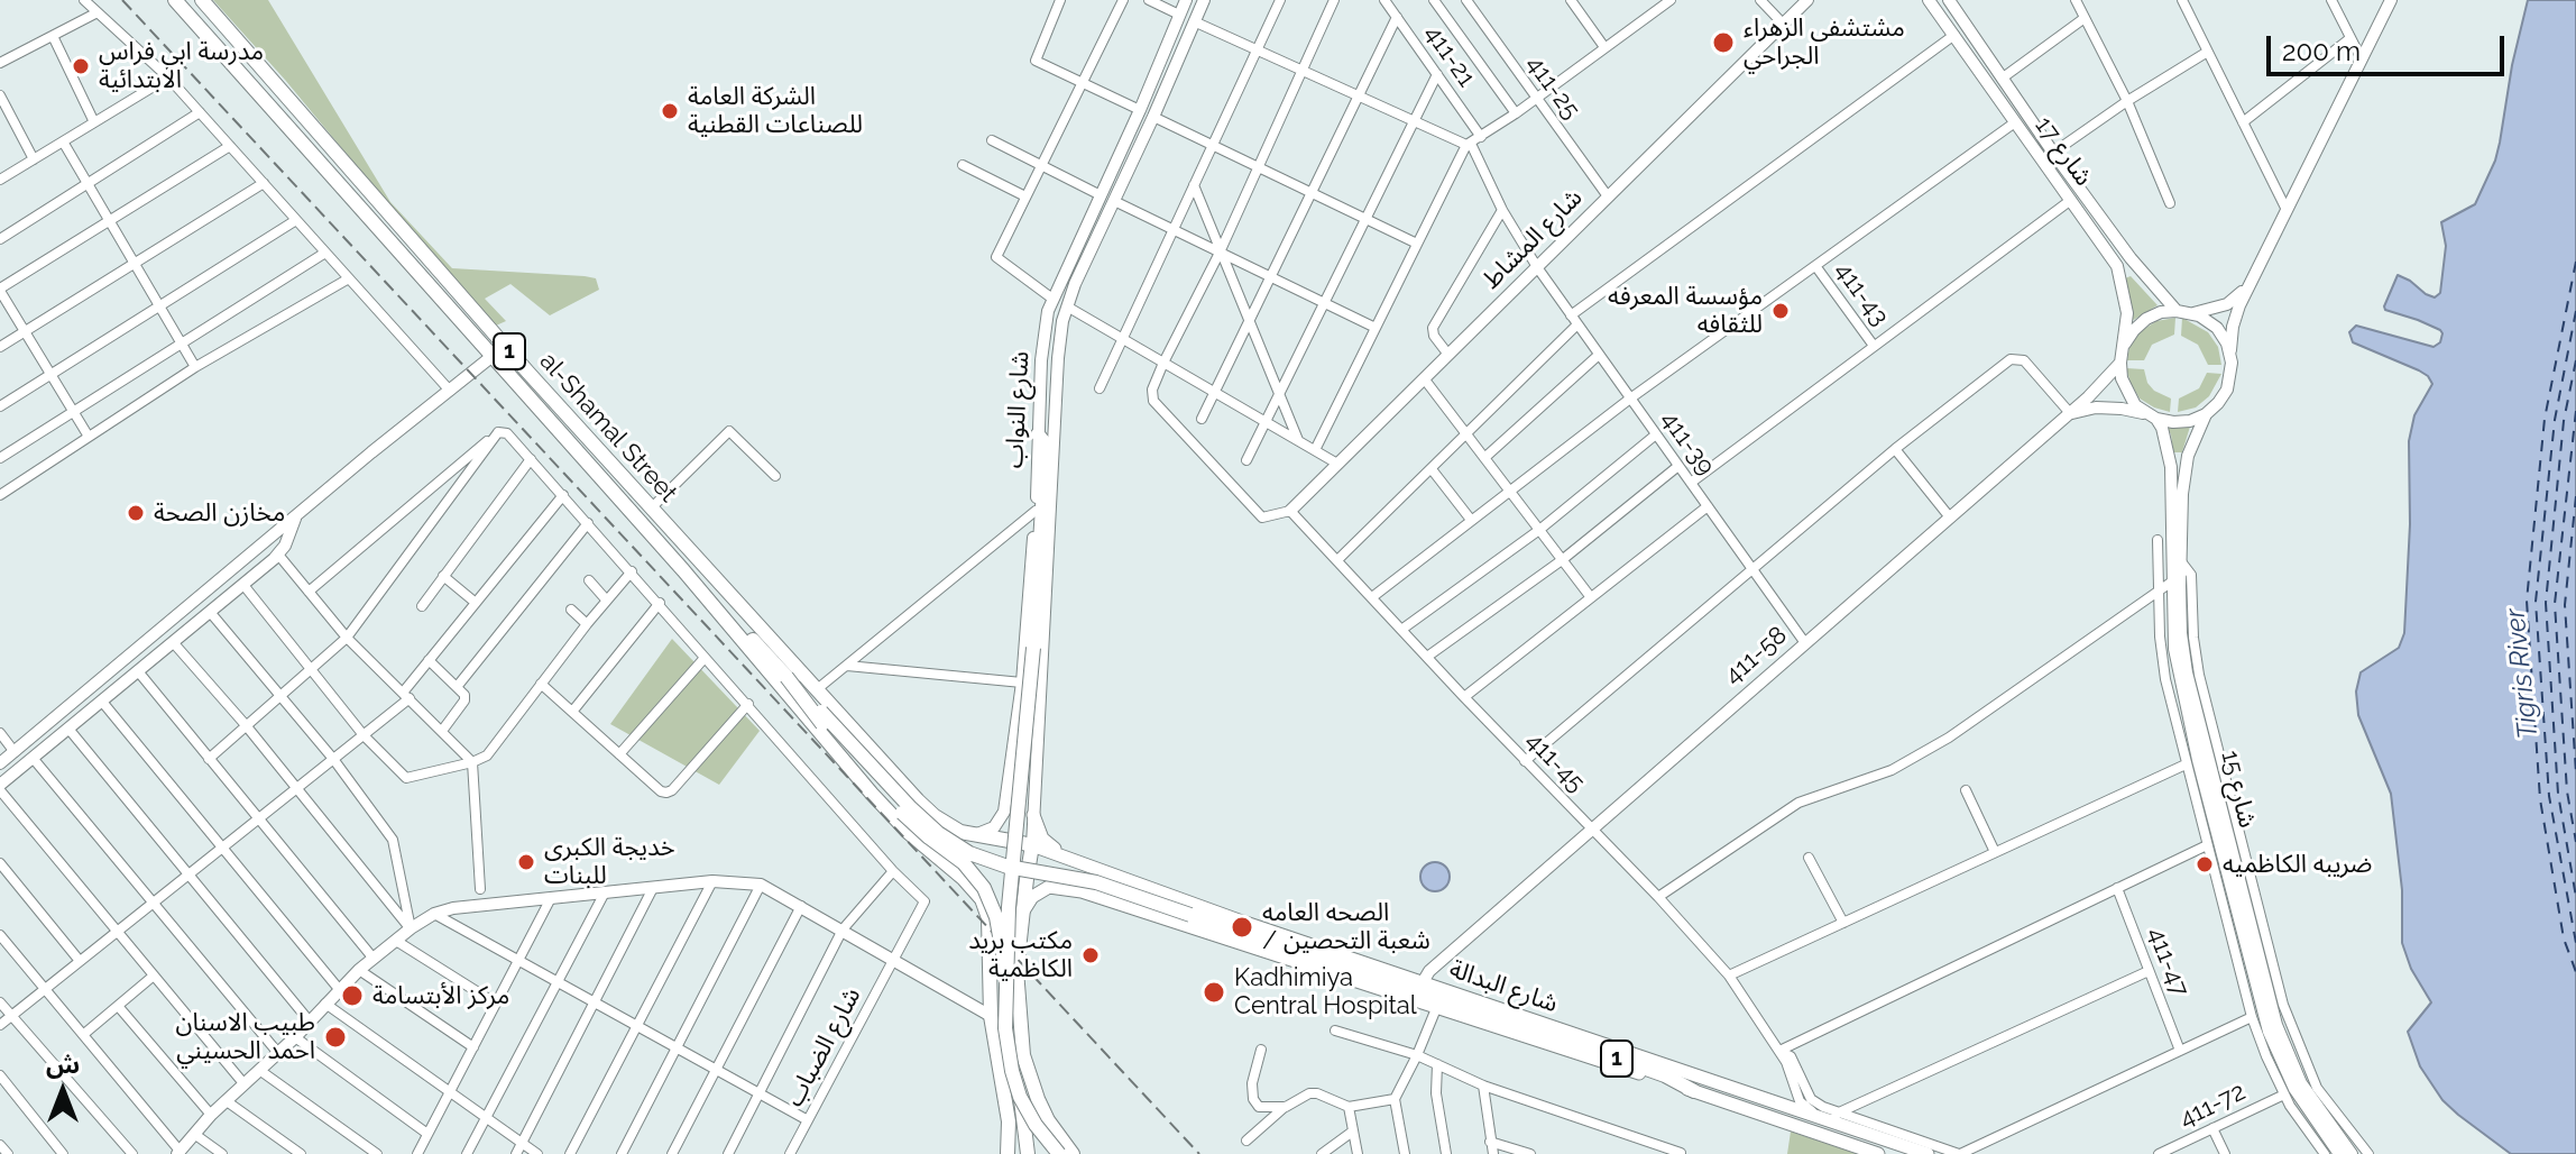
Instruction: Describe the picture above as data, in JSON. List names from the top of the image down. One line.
{"streets":{"main road":["1","al-Shamal Street","شارع البدالة"],"street":["411-21","411-25","شارع 17","شارع المشاط","411-43","شارع النواب","411-39","411-58","411-45","شارع 15","411-47","شارع الضباب","411-72"]},"crossings":[["411-25","شارع المشاط"],["شارع 17","411-58"],["شارع 17","شارع 15"],["شارع المشاط","411-39"],["شارع المشاط","411-45"],["1","شارع النواب"],["1","al-Shamal Street"],["1","شارع البدالة"],["شارع النواب","شارع البدالة"],["411-39","411-58"],["411-58","411-45"],["411-58","شارع 15"],["411-58","شارع البدالة"]],"water":["Tigris River"],"places":["مشتشفى الزهراء الجراحي","مدرسة ابي فراس الابتدائية","الشركة العامة للصناعات القطنية","مؤسسة المعرفه للثقافه","مخازن الصحة","خديجة الكبرى للبنات","ضريبه الكاظميه","الصحه العامه / شعبة التحصين","مكتب بريد الكاظمية","Kadhimiya Central Hospital","مركز الأبتسامة","طبيب الاسنان احمد الحسيني"],"scale_bar":"200 m","north":"top"}
